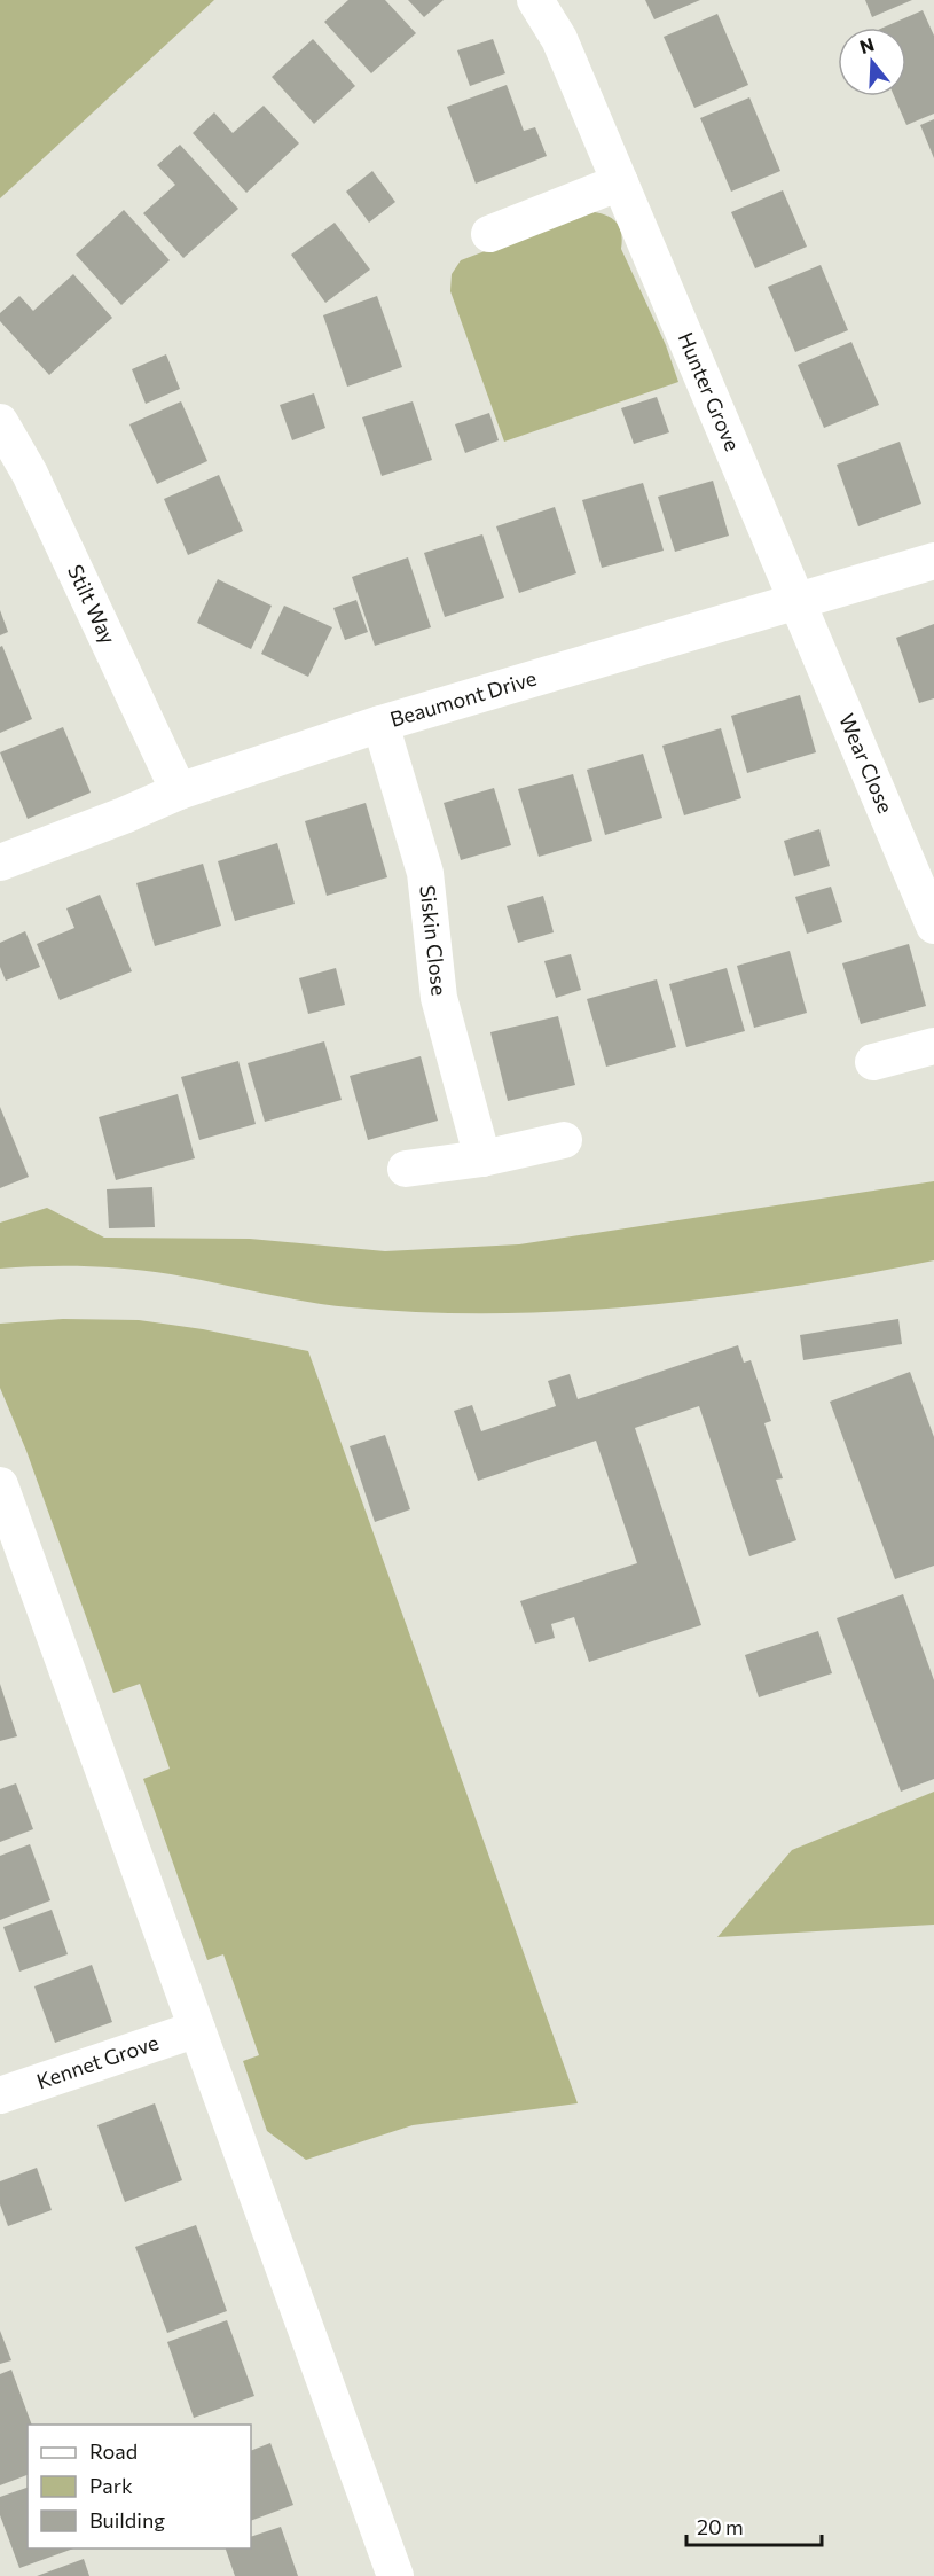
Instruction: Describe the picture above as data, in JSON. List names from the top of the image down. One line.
{"streets":{"street":["Hunter Grove","Stilt Way","Beaumont Drive","Wear Close","Siskin Close","Kennet Grove"]},"crossings":[["Hunter Grove","Beaumont Drive"],["Hunter Grove","Wear Close"],["Stilt Way","Beaumont Drive"],["Beaumont Drive","Wear Close"],["Beaumont Drive","Siskin Close"]],"legend":["Road","Park","Building"],"scale_bar":"20 m","north":"top"}
